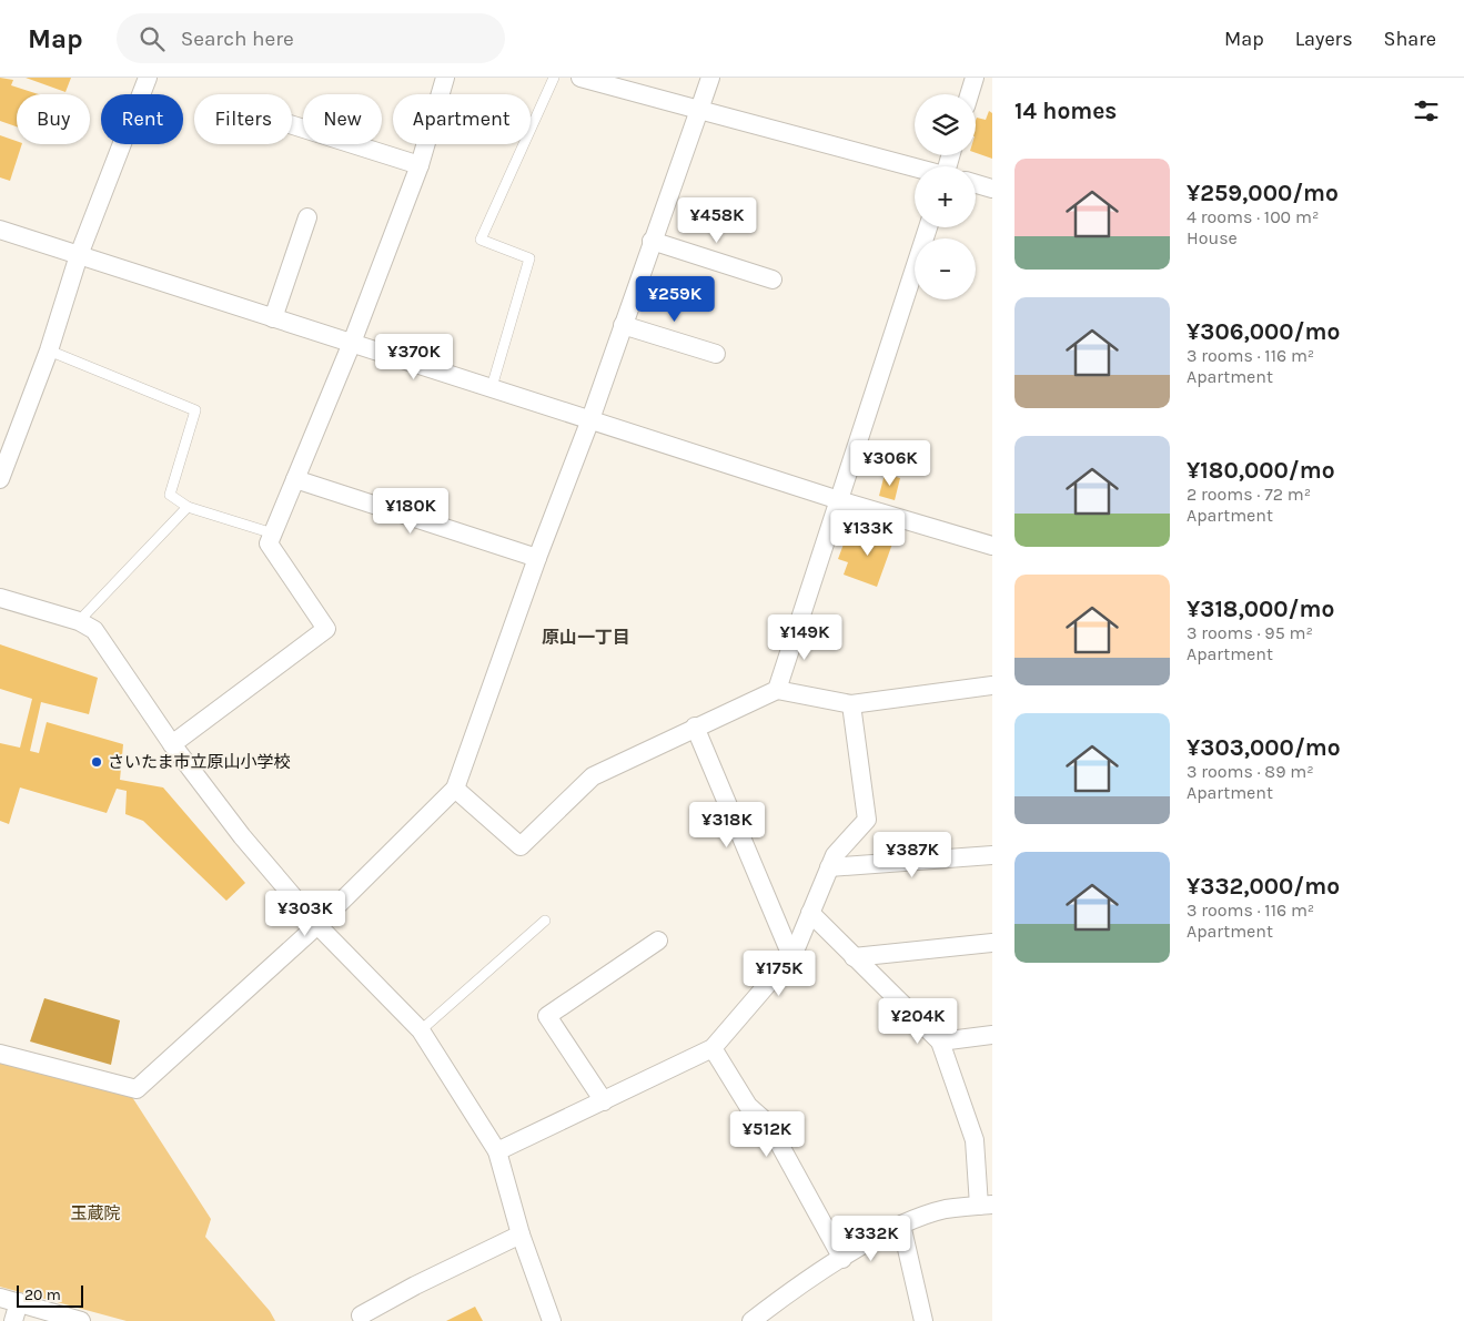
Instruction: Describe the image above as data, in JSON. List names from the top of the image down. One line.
{"districts":["原山一丁目"],"parks":["玉蔵院"],"places":["さいたま市立原山小学校"],"scale_bar":"20 m","page":{"header":"Map","search":"Search here","nav":["Map","Layers","Share"],"heading":"14 homes","map_buttons":["+","−"],"chip":["Buy","Rent","Filters","New","Apartment"],"list":[{"name":"¥259,000/mo","note":"4 rooms · 100 m² · House"},{"name":"¥306,000/mo","note":"3 rooms · 116 m² · Apartment"},{"name":"¥180,000/mo","note":"2 rooms · 72 m² · Apartment"},{"name":"¥318,000/mo","note":"3 rooms · 95 m² · Apartment"},{"name":"¥303,000/mo","note":"3 rooms · 89 m² · Apartment"},{"name":"¥332,000/mo","note":"3 rooms · 116 m² · Apartment"}],"price":["¥458K","¥259K","¥370K","¥306K","¥180K","¥133K","¥149K","¥318K","¥387K","¥303K","¥175K","¥204K","¥512K","¥332K"],"scale":"20 m"}}
